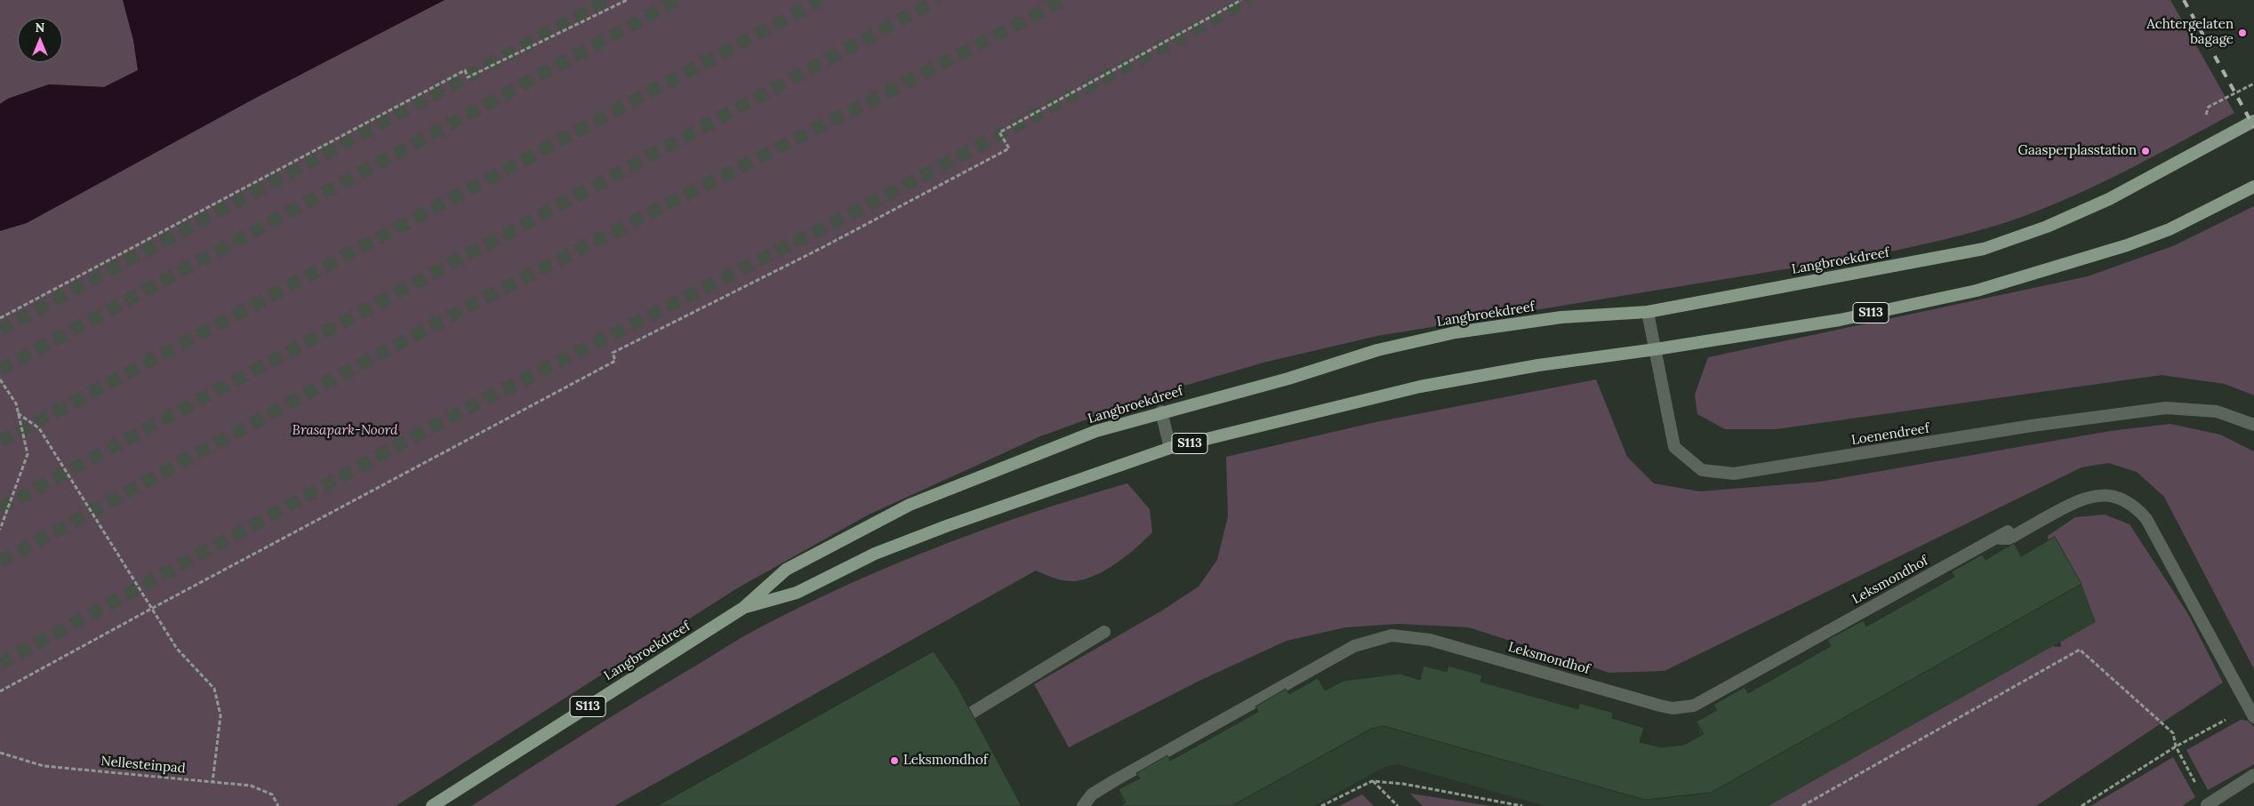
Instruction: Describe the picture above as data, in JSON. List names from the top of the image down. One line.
{"streets":{"main road":["Langbroekdreef","S113"],"street":["Loenendreef","Leksmondhof"],"path":["Nellesteinpad"]},"crossings":[["Langbroekdreef","Loenendreef"]],"parks":["Brasapark-Noord"],"places":["Achtergelaten bagage","Gaasperplasstation","Leksmondhof"],"north":"top"}
